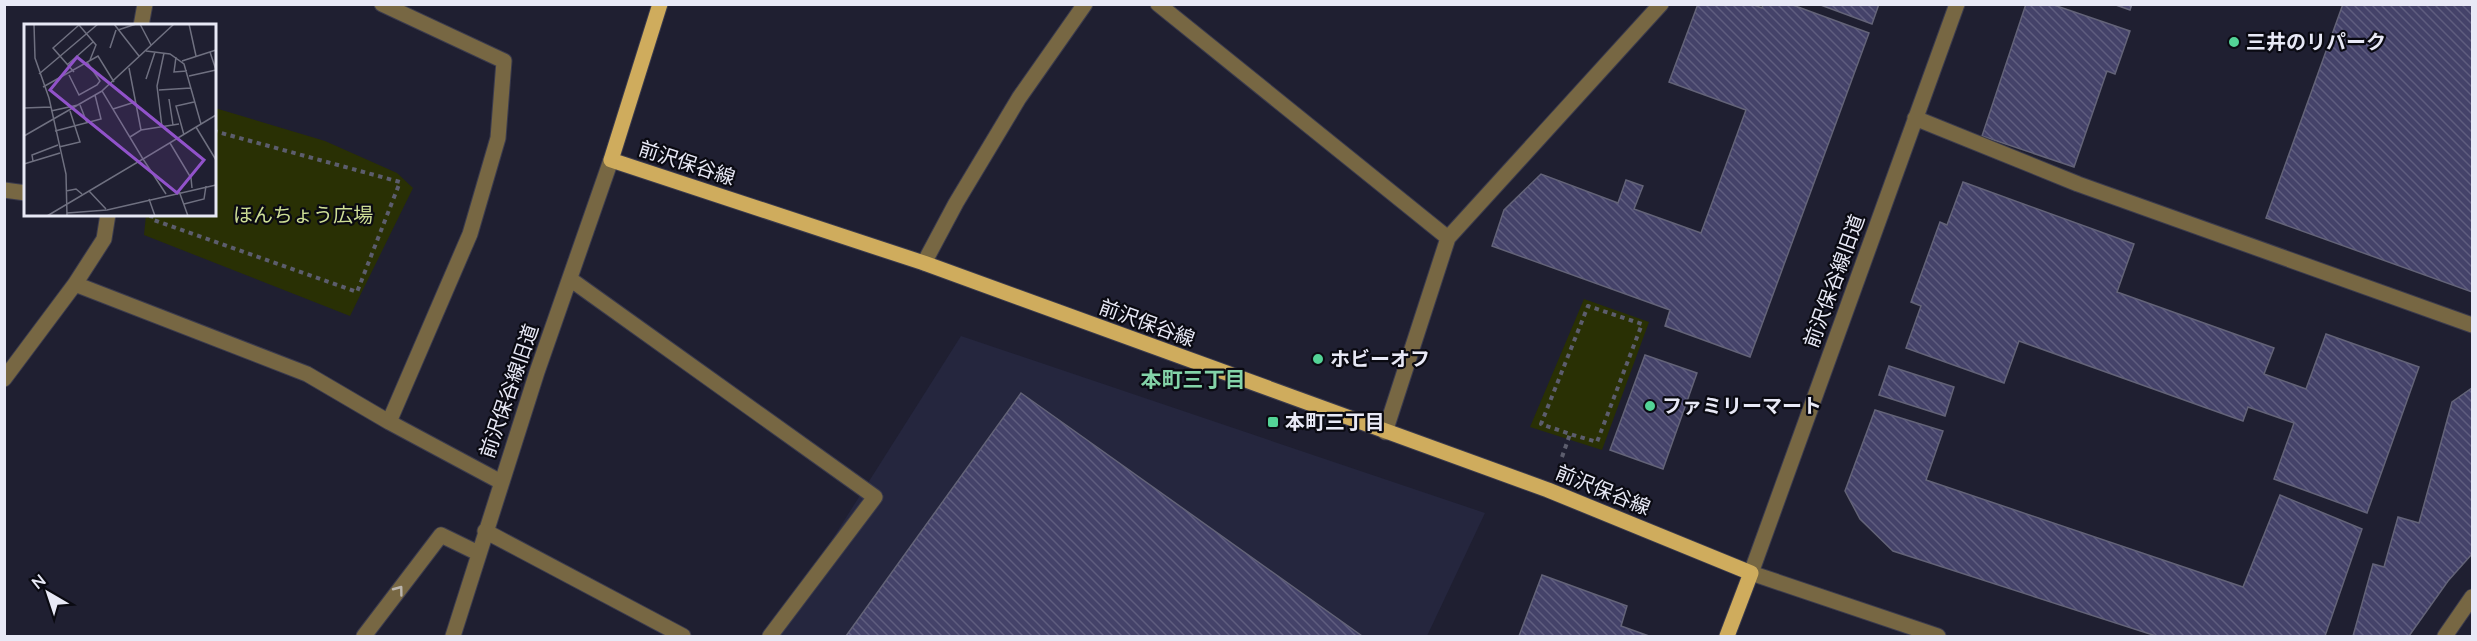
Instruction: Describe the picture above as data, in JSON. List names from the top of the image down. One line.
{"streets":{"main road":["前沢保谷線"],"street":["前沢保谷線旧道"]},"crossings":[["前沢保谷線","前沢保谷線旧道"]],"districts":["本町三丁目"],"parks":["ほんちょう広場"],"places":{"other":["三井のリパーク","ホビーオフ","ファミリーマート"],"transit":["本町三丁目"]},"north":"top left"}
